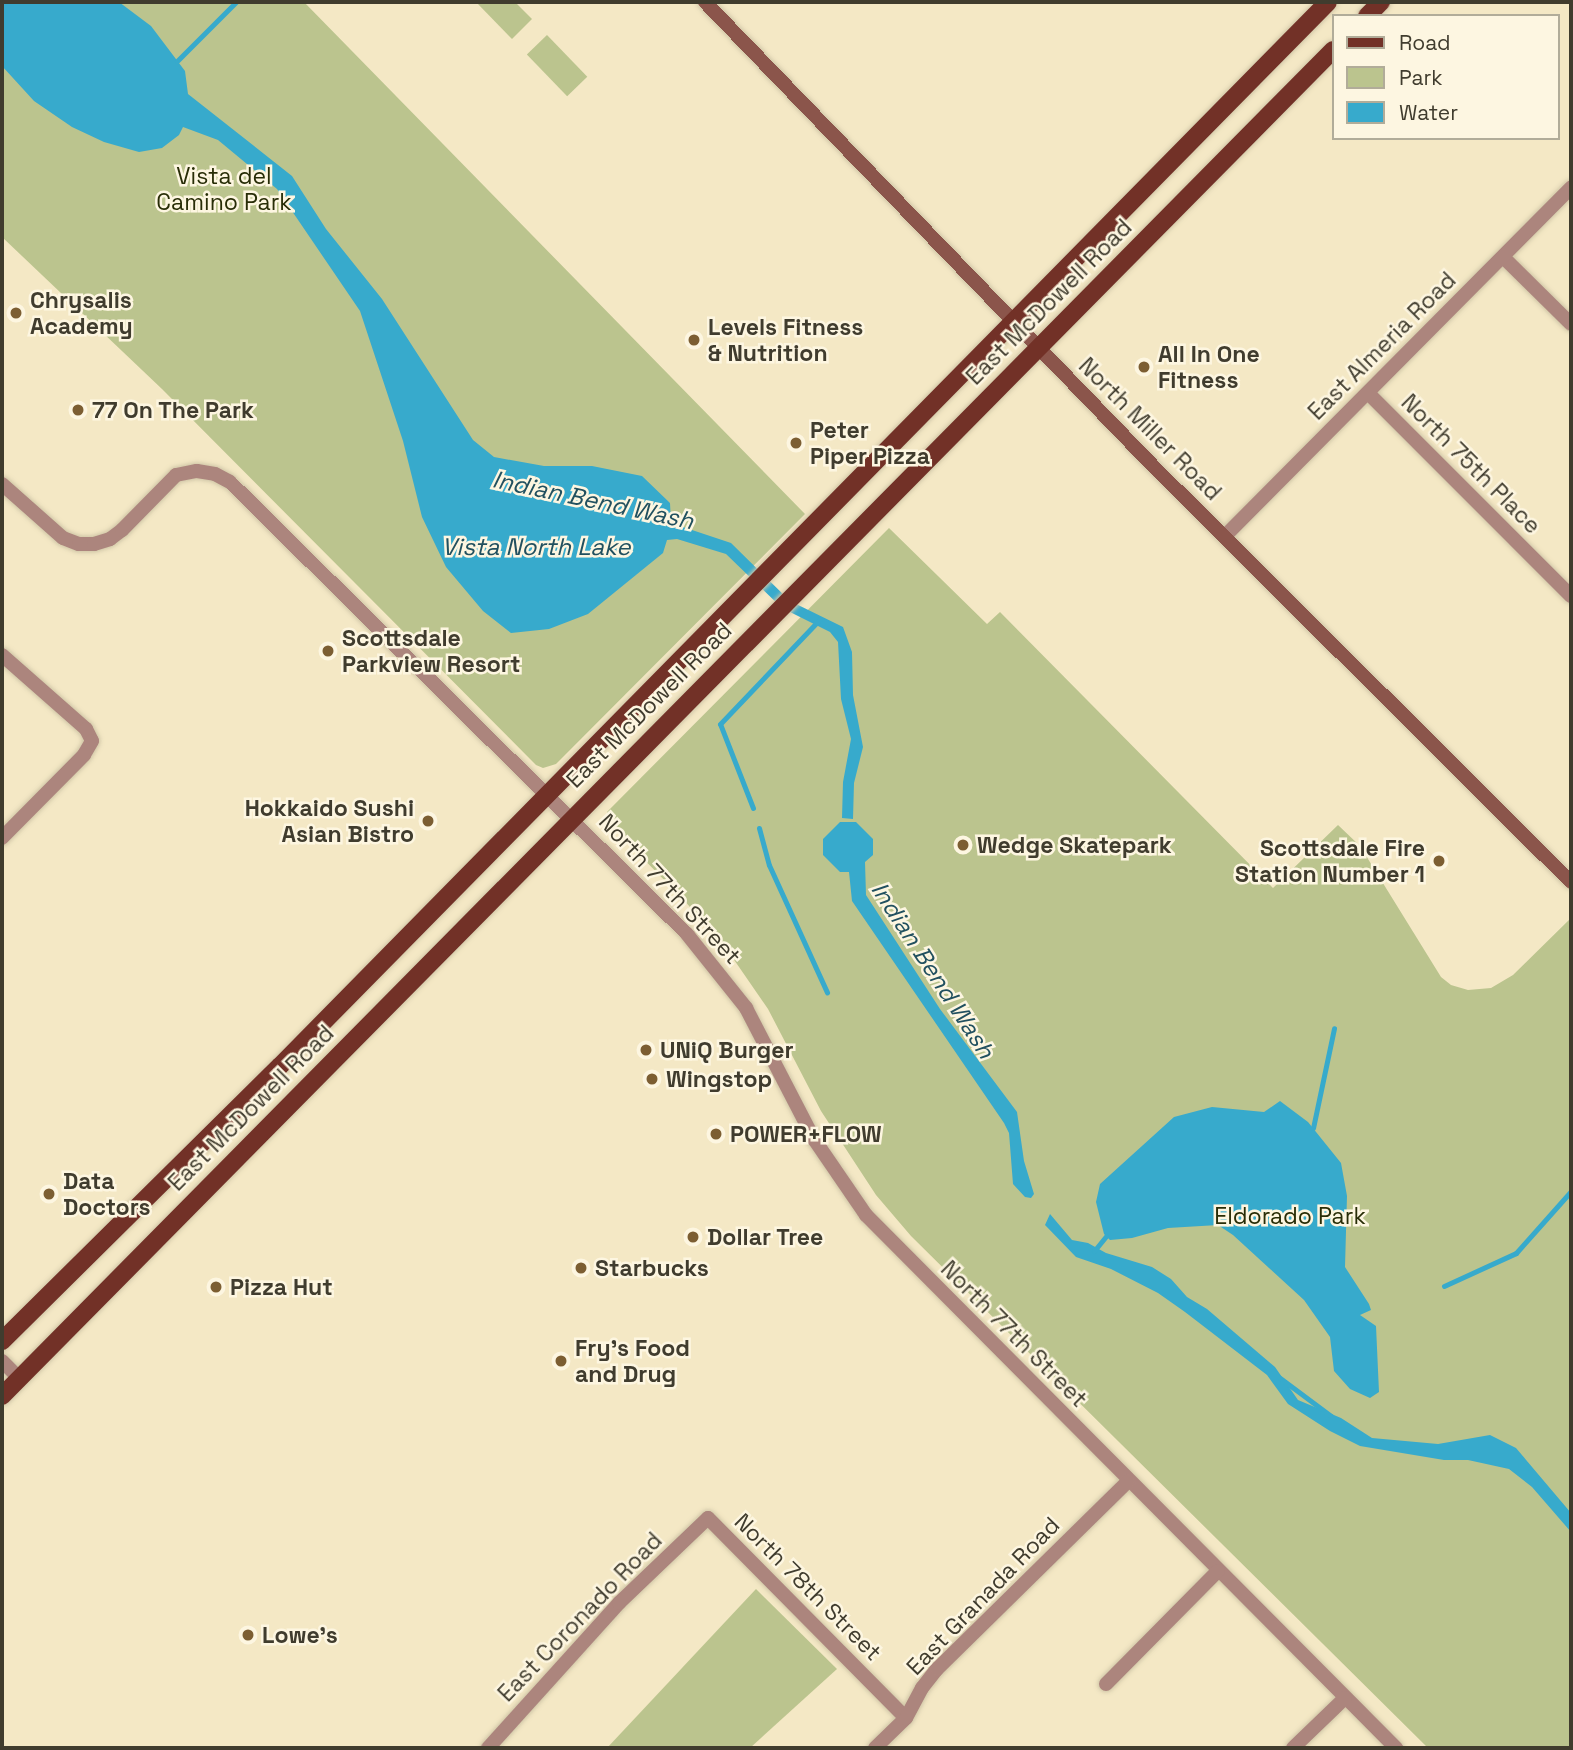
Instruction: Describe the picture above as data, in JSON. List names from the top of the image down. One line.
{"streets":{"main road":["East McDowell Road"],"street":["East Almeria Road","North Miller Road","North 75th Place","North 77th Street","North 78th Street","East Granada Road","East Coronado Road"]},"crossings":[["East McDowell Road","North Miller Road"],["East McDowell Road","North 77th Street"],["East Almeria Road","North Miller Road"],["East Almeria Road","North 75th Place"],["North 77th Street","East Granada Road"],["North 78th Street","East Granada Road"],["North 78th Street","East Coronado Road"]],"water":["Indian Bend Wash","Vista North Lake"],"parks":["Vista del Camino Park","Eldorado Park"],"places":["Chrysalis Academy","Levels Fitness & Nutrition","All In One Fitness","77 On The Park","Peter Piper Pizza","Scottsdale Parkview Resort","Hokkaido Sushi Asian Bistro","Wedge Skatepark","Scottsdale Fire Station Number 1","UNiQ Burger","Wingstop","POWER+FLOW","Data Doctors","Dollar Tree","Starbucks","Pizza Hut","Fry's Food and Drug","Lowe's"],"legend":["Road","Park","Water"]}
